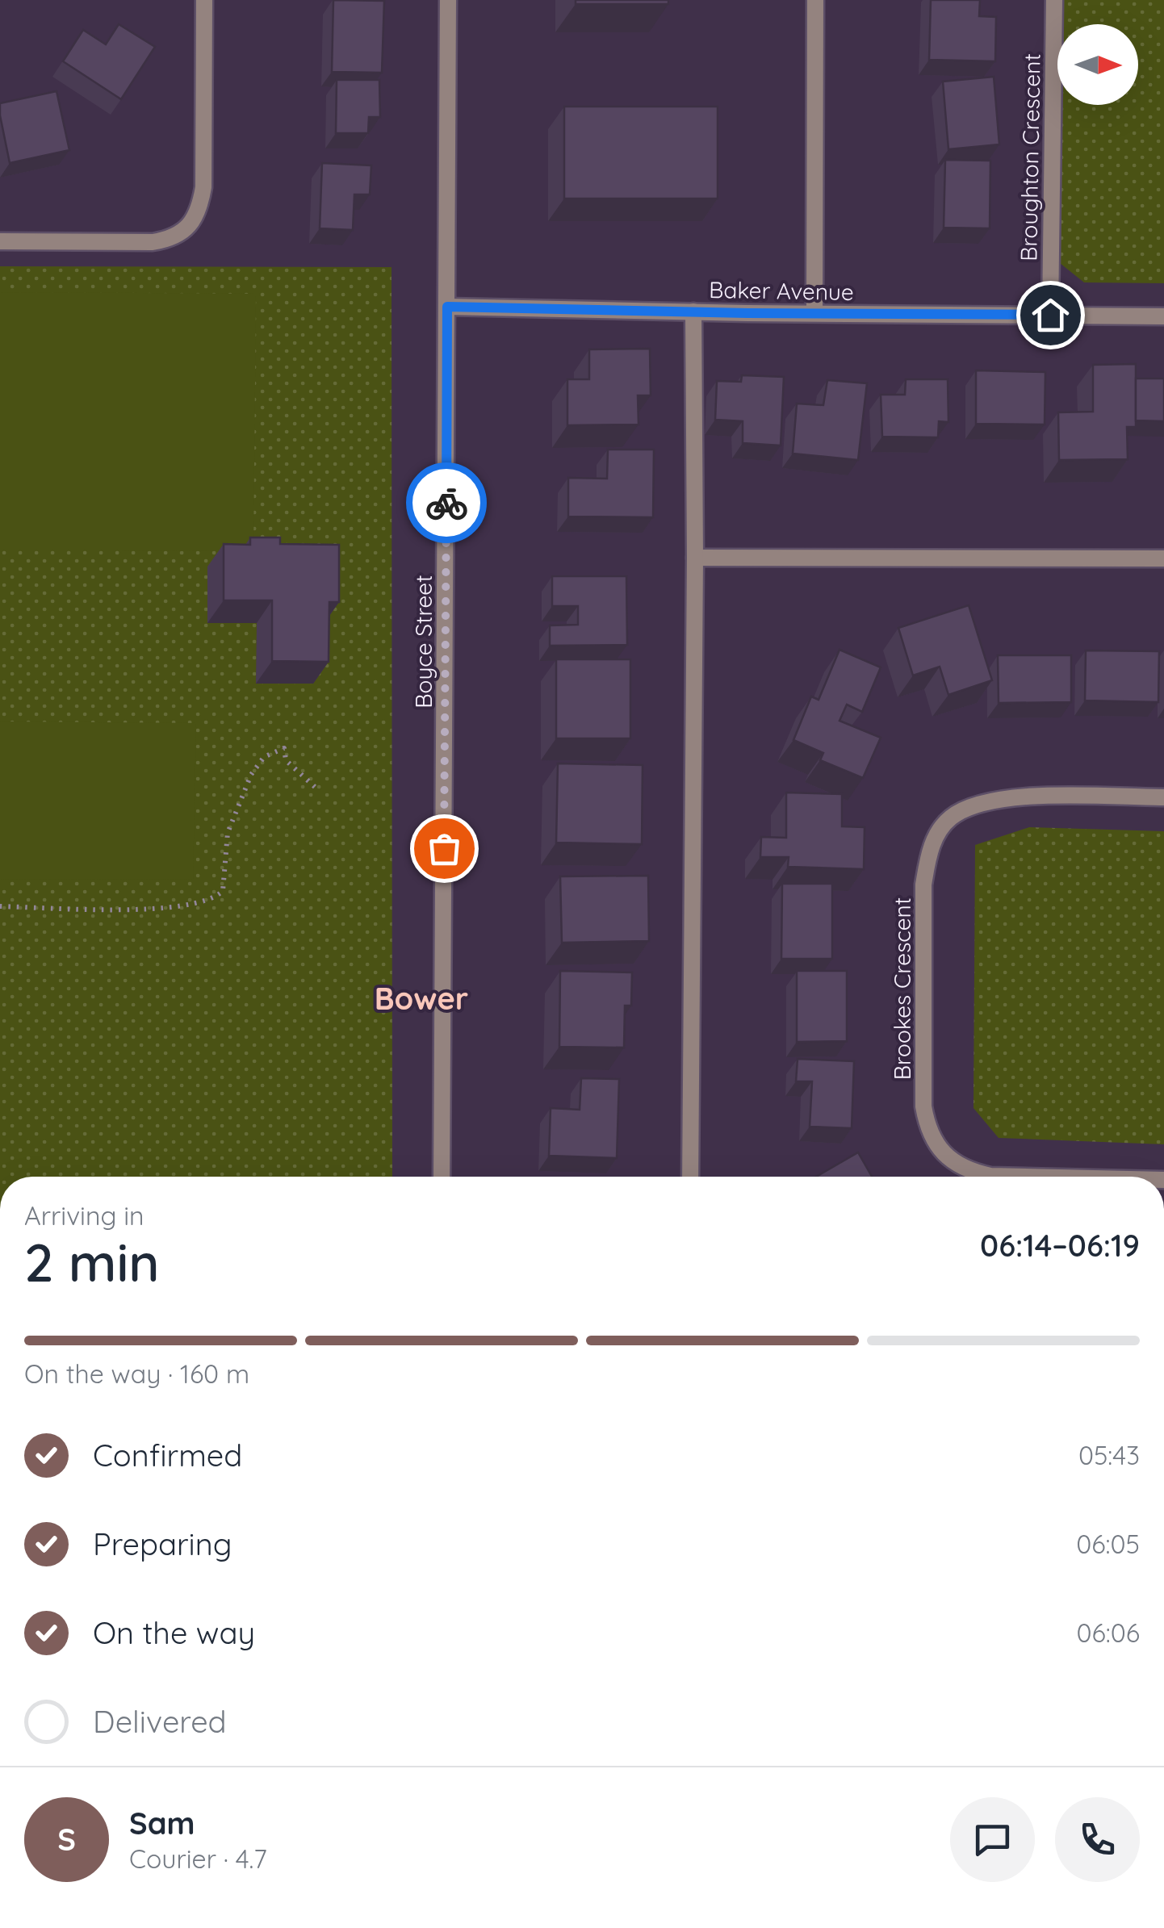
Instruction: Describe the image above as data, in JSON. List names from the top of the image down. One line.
{"streets":{"street":["Broughton Crescent","Baker Avenue","Boyce Street","Brookes Crescent"]},"crossings":[["Broughton Crescent","Baker Avenue"],["Baker Avenue","Boyce Street"]],"districts":["Bower"],"north":"right","page":{"heading":["2 min","Arriving in","06:14–06:19"],"panel":["Sam","Courier · 4.7"],"bar":"On the way · 160 m","list":[["Confirmed","05:43"],["Preparing","06:05"],["On the way","06:06"],"Delivered"],"round":"S"}}
